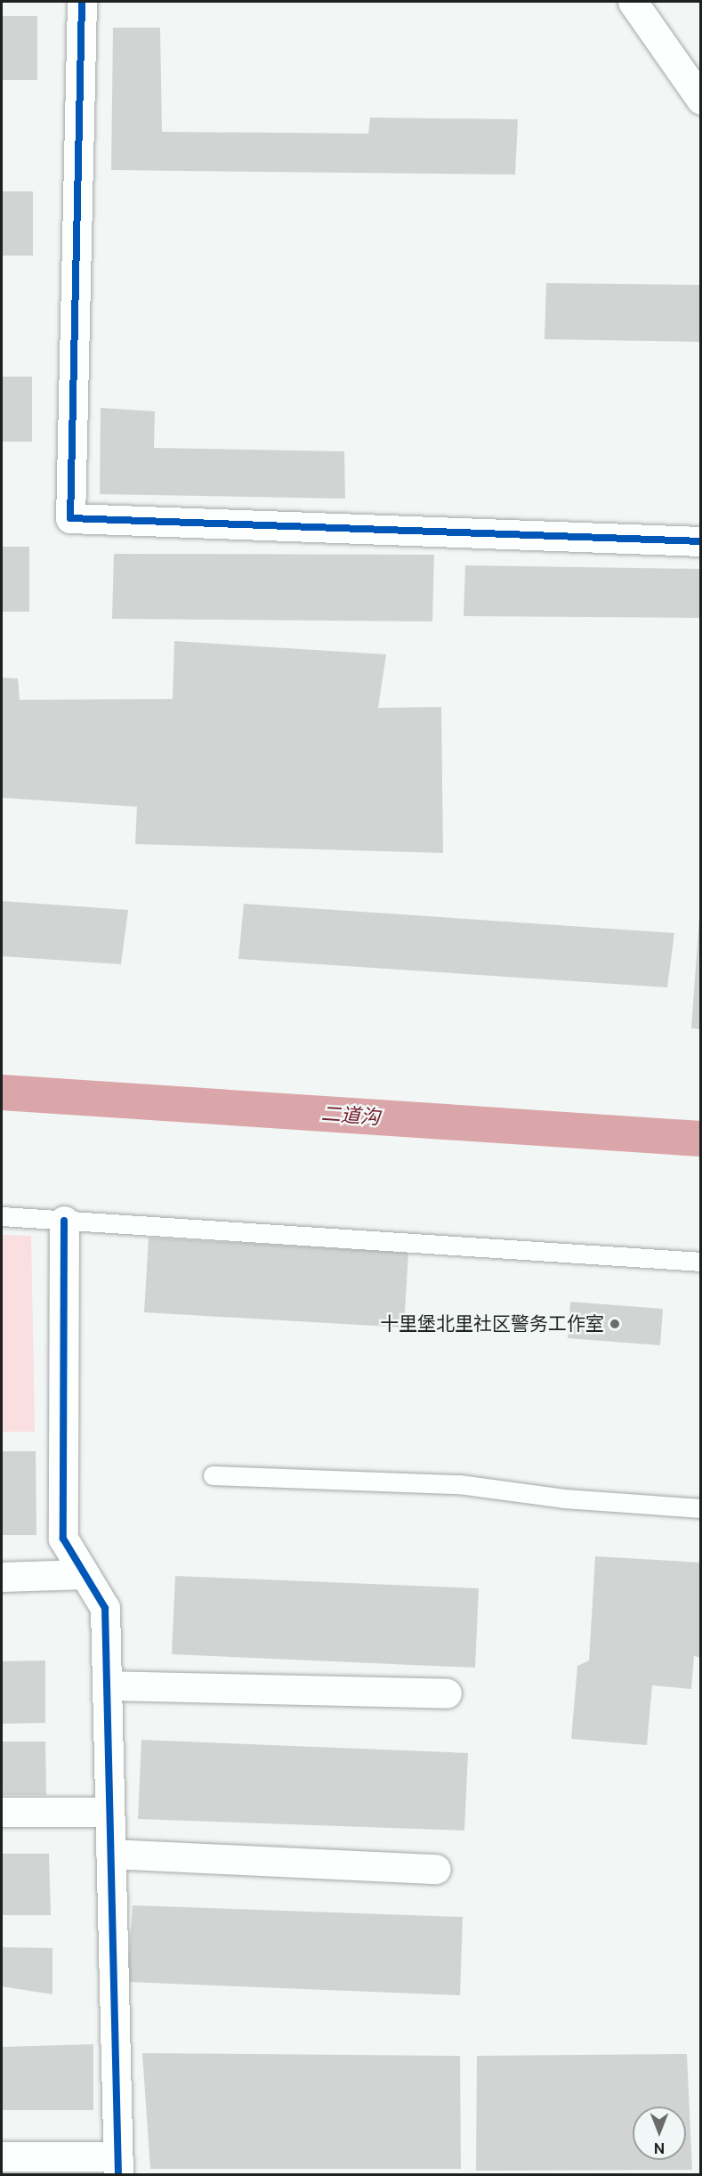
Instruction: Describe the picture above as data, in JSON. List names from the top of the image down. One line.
{"water":["二道沟"],"places":["十里堡北里社区警务工作室"],"north":"bottom"}
